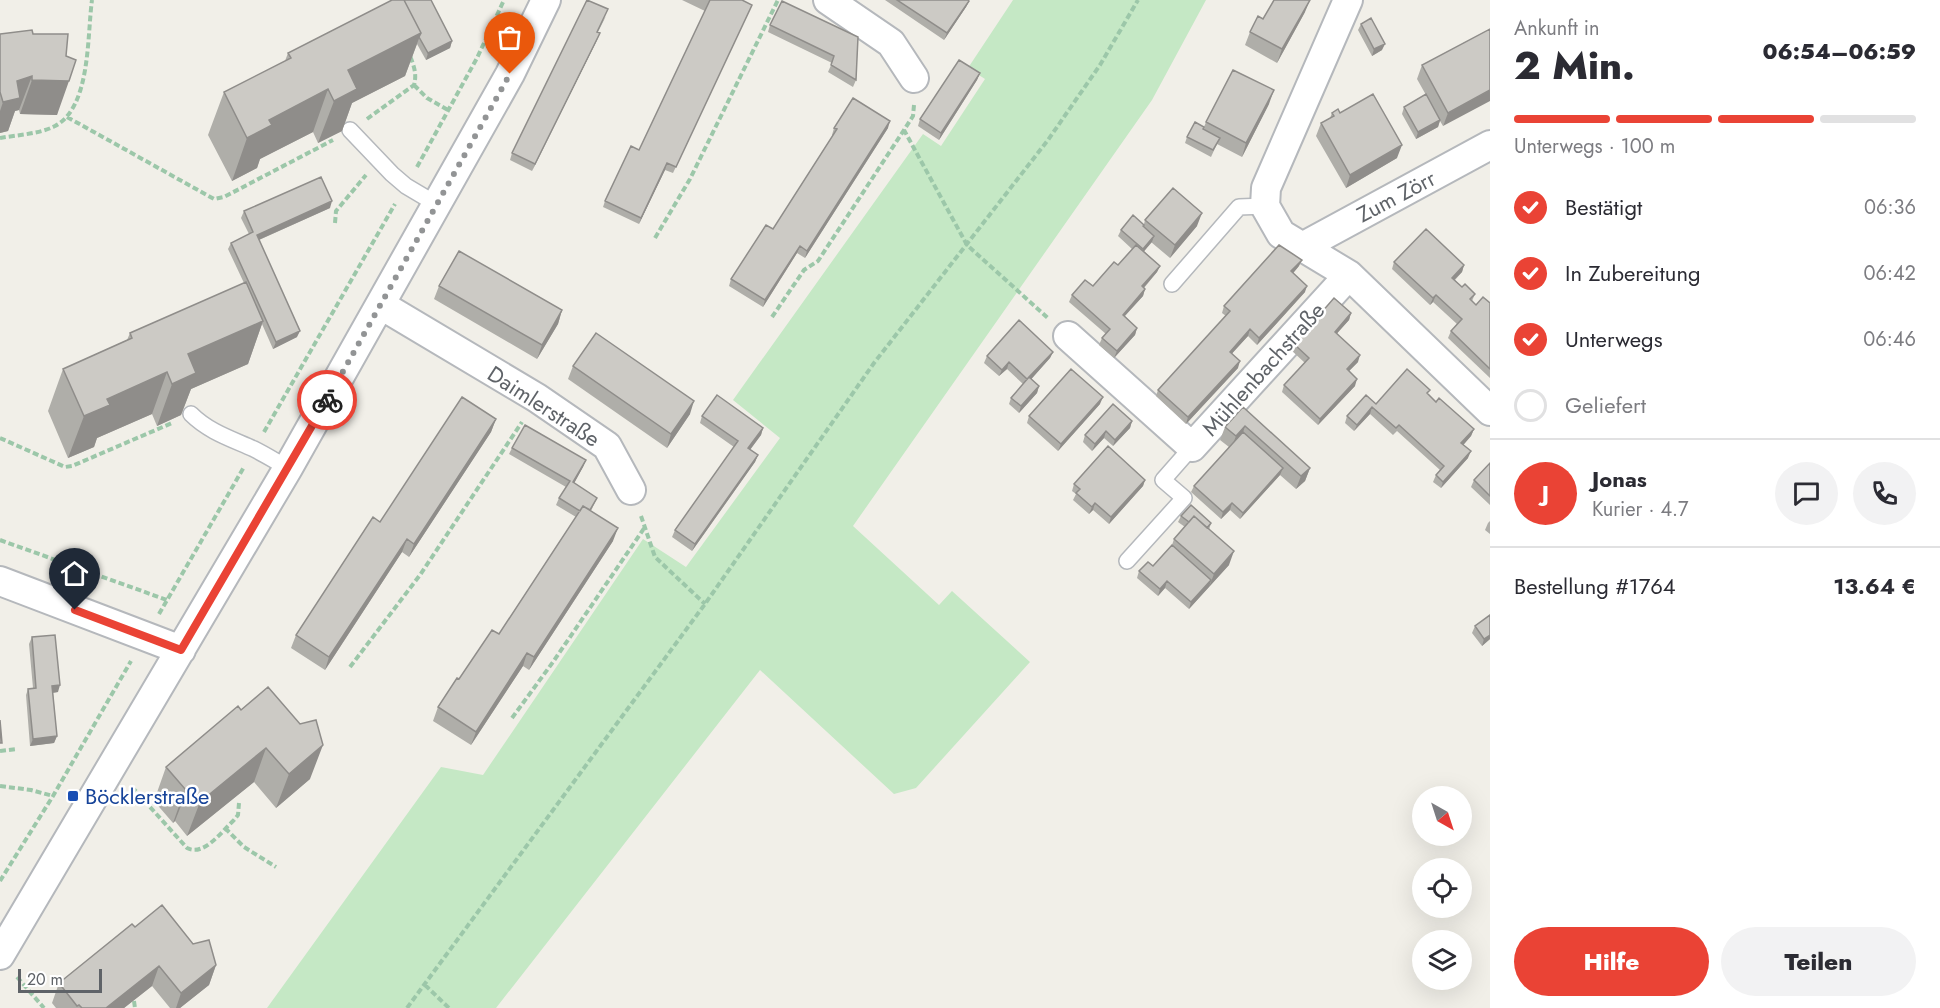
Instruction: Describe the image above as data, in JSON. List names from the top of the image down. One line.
{"streets":{"street":["Zum Zörr","Mühlenbachstraße","Daimlerstraße"]},"places":{"transit":["Böcklerstraße"]},"scale_bar":"20 m","north":"bottom right","page":{"heading":["2 Min.","Ankunft in","06:54–06:59"],"panel":["Jonas","Kurier · 4.7","Bestellung #1764","13.64 €"],"bar":"Unterwegs · 100 m","list":[["Bestätigt","06:36"],["In Zubereitung","06:42"],["Unterwegs","06:46"],"Geliefert"],"round":"J","buttons":["Hilfe","Teilen"],"scale":"20 m"}}
